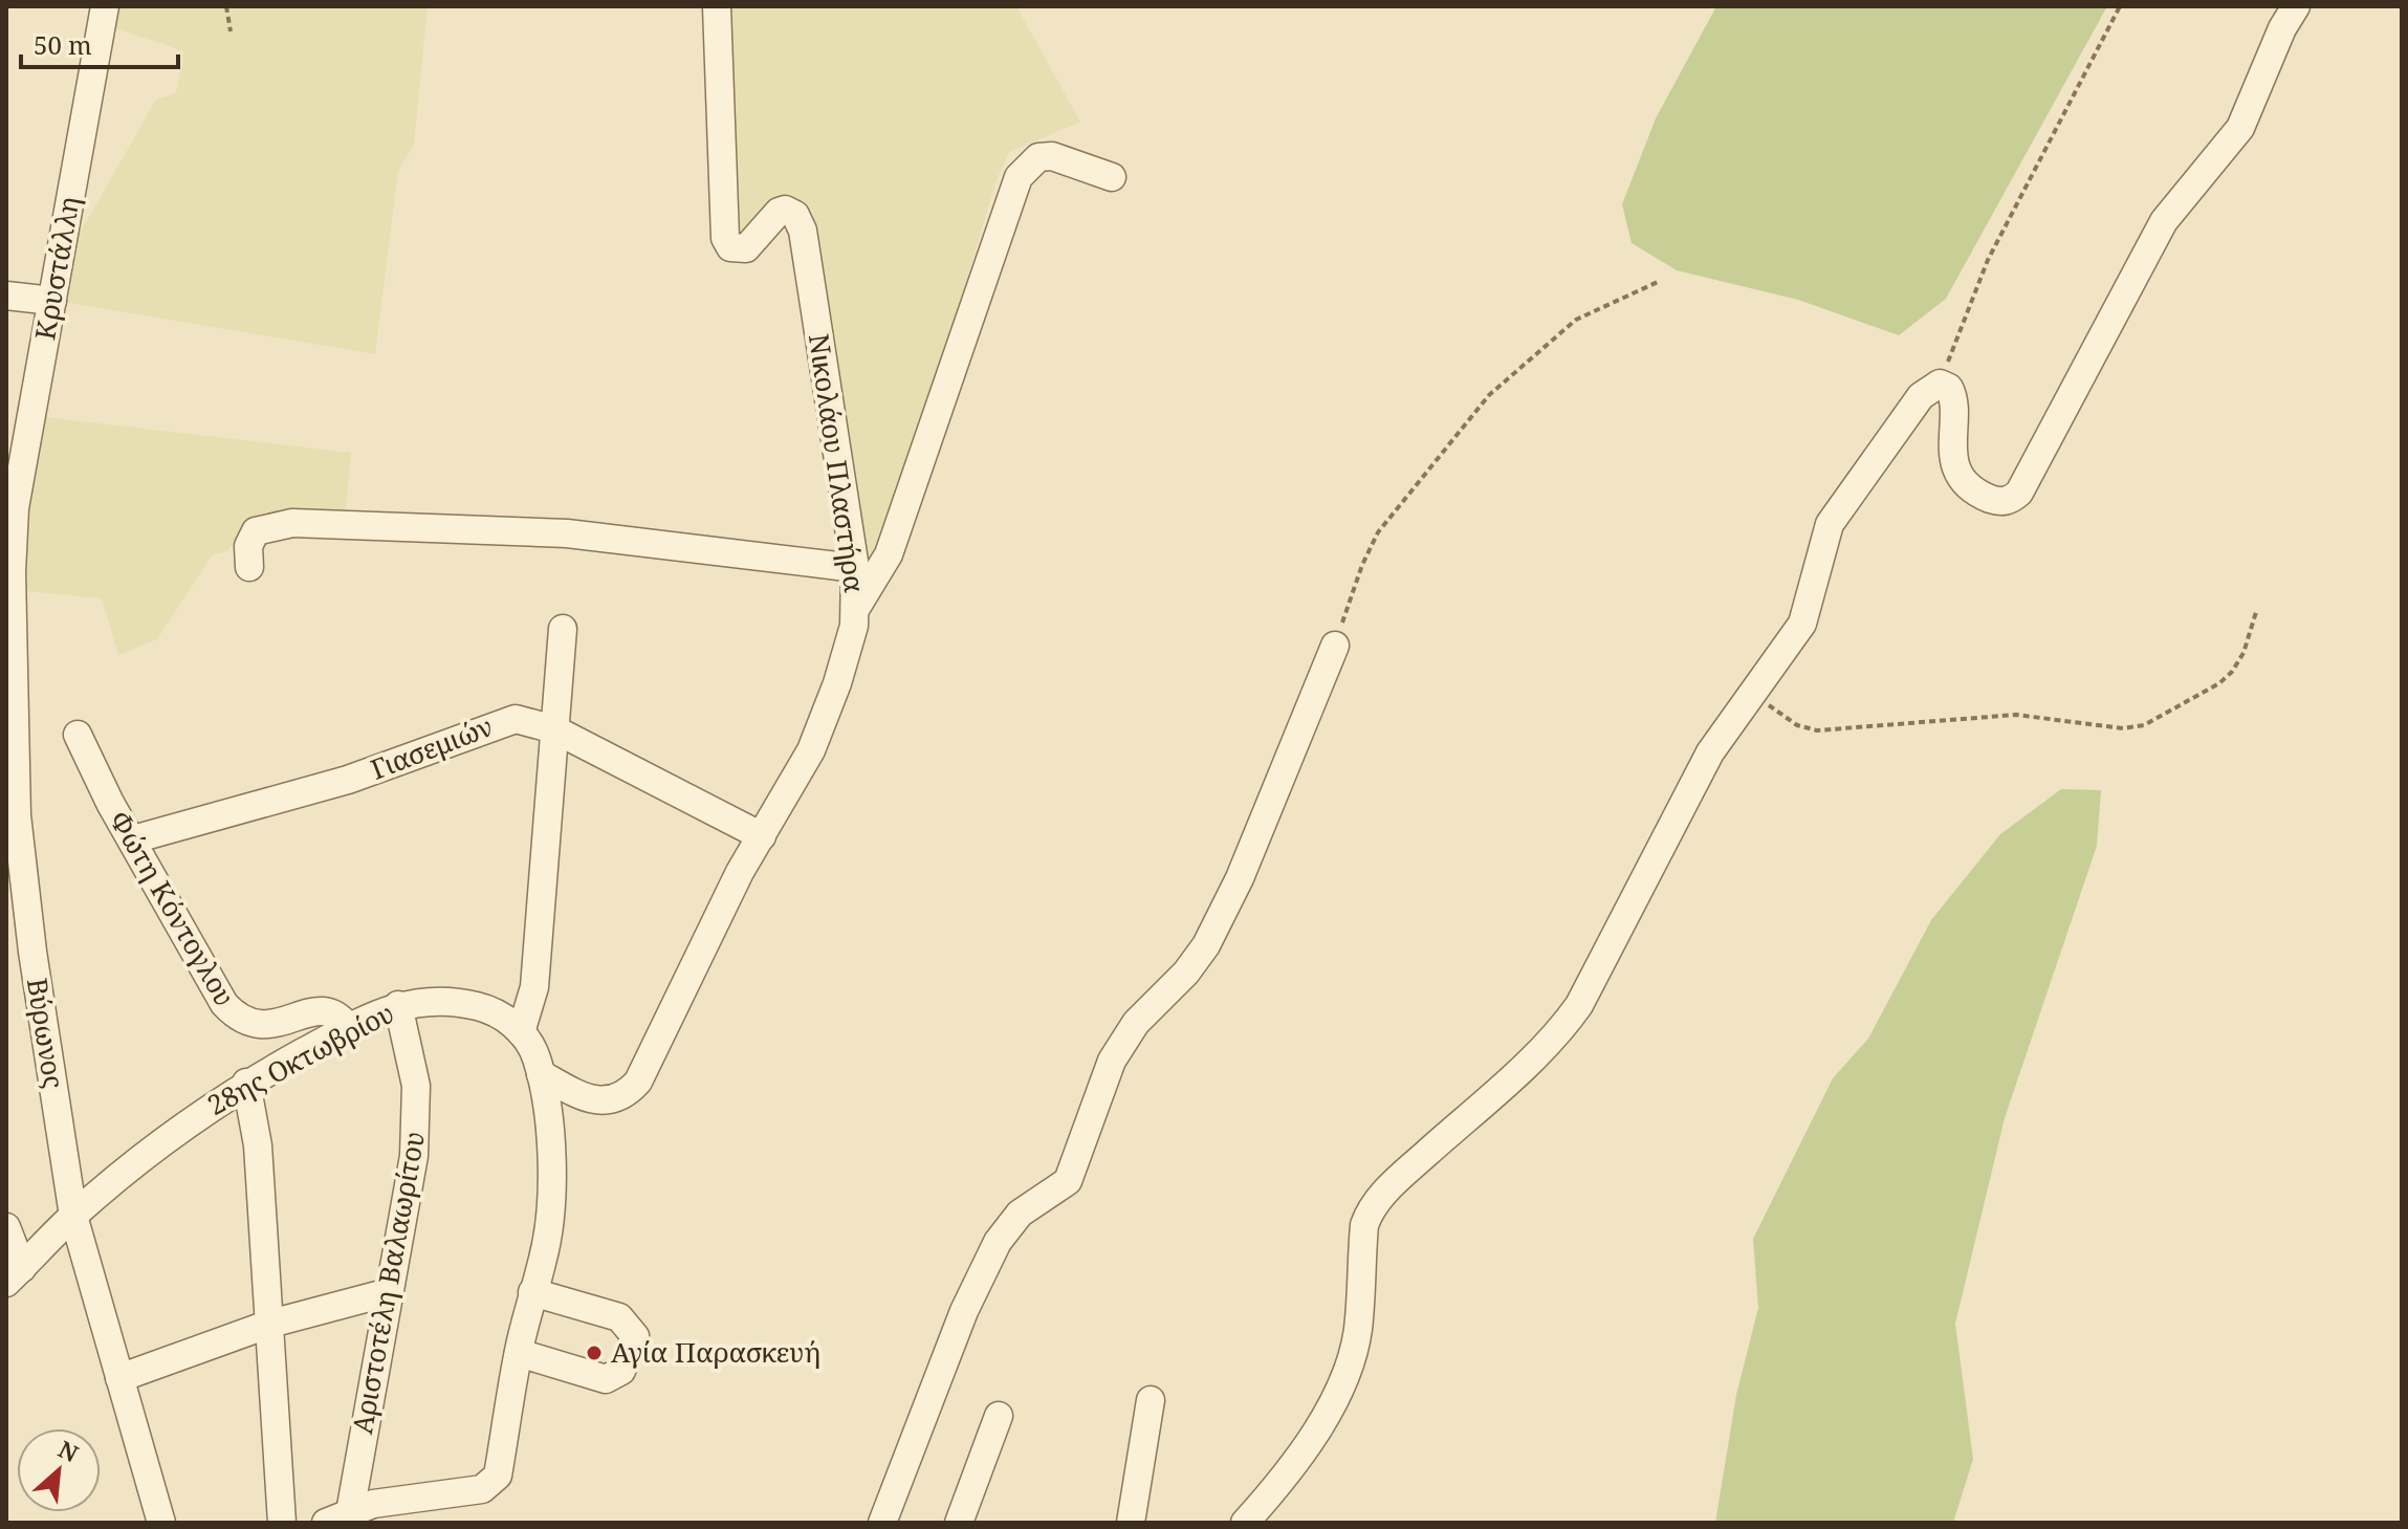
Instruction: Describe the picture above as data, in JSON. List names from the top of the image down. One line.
{"streets":{"street":["Κρυστάλλη","Νικολάου Πλαστήρα","Γιασεμιών","Φώτη Κόντογλου","Βύρωνος","28ης Οκτωβρίου","Αριστοτέλη Βαλαωρίτου"]},"crossings":[["Κρυστάλλη","Βύρωνος"],["Νικολάου Πλαστήρα","Γιασεμιών"],["Γιασεμιών","Φώτη Κόντογλου"],["Φώτη Κόντογλου","28ης Οκτωβρίου"],["Βύρωνος","28ης Οκτωβρίου"],["28ης Οκτωβρίου","Αριστοτέλη Βαλαωρίτου"]],"places":["Αγία Παρασκευή"],"scale_bar":"50 m","north":"top right"}
